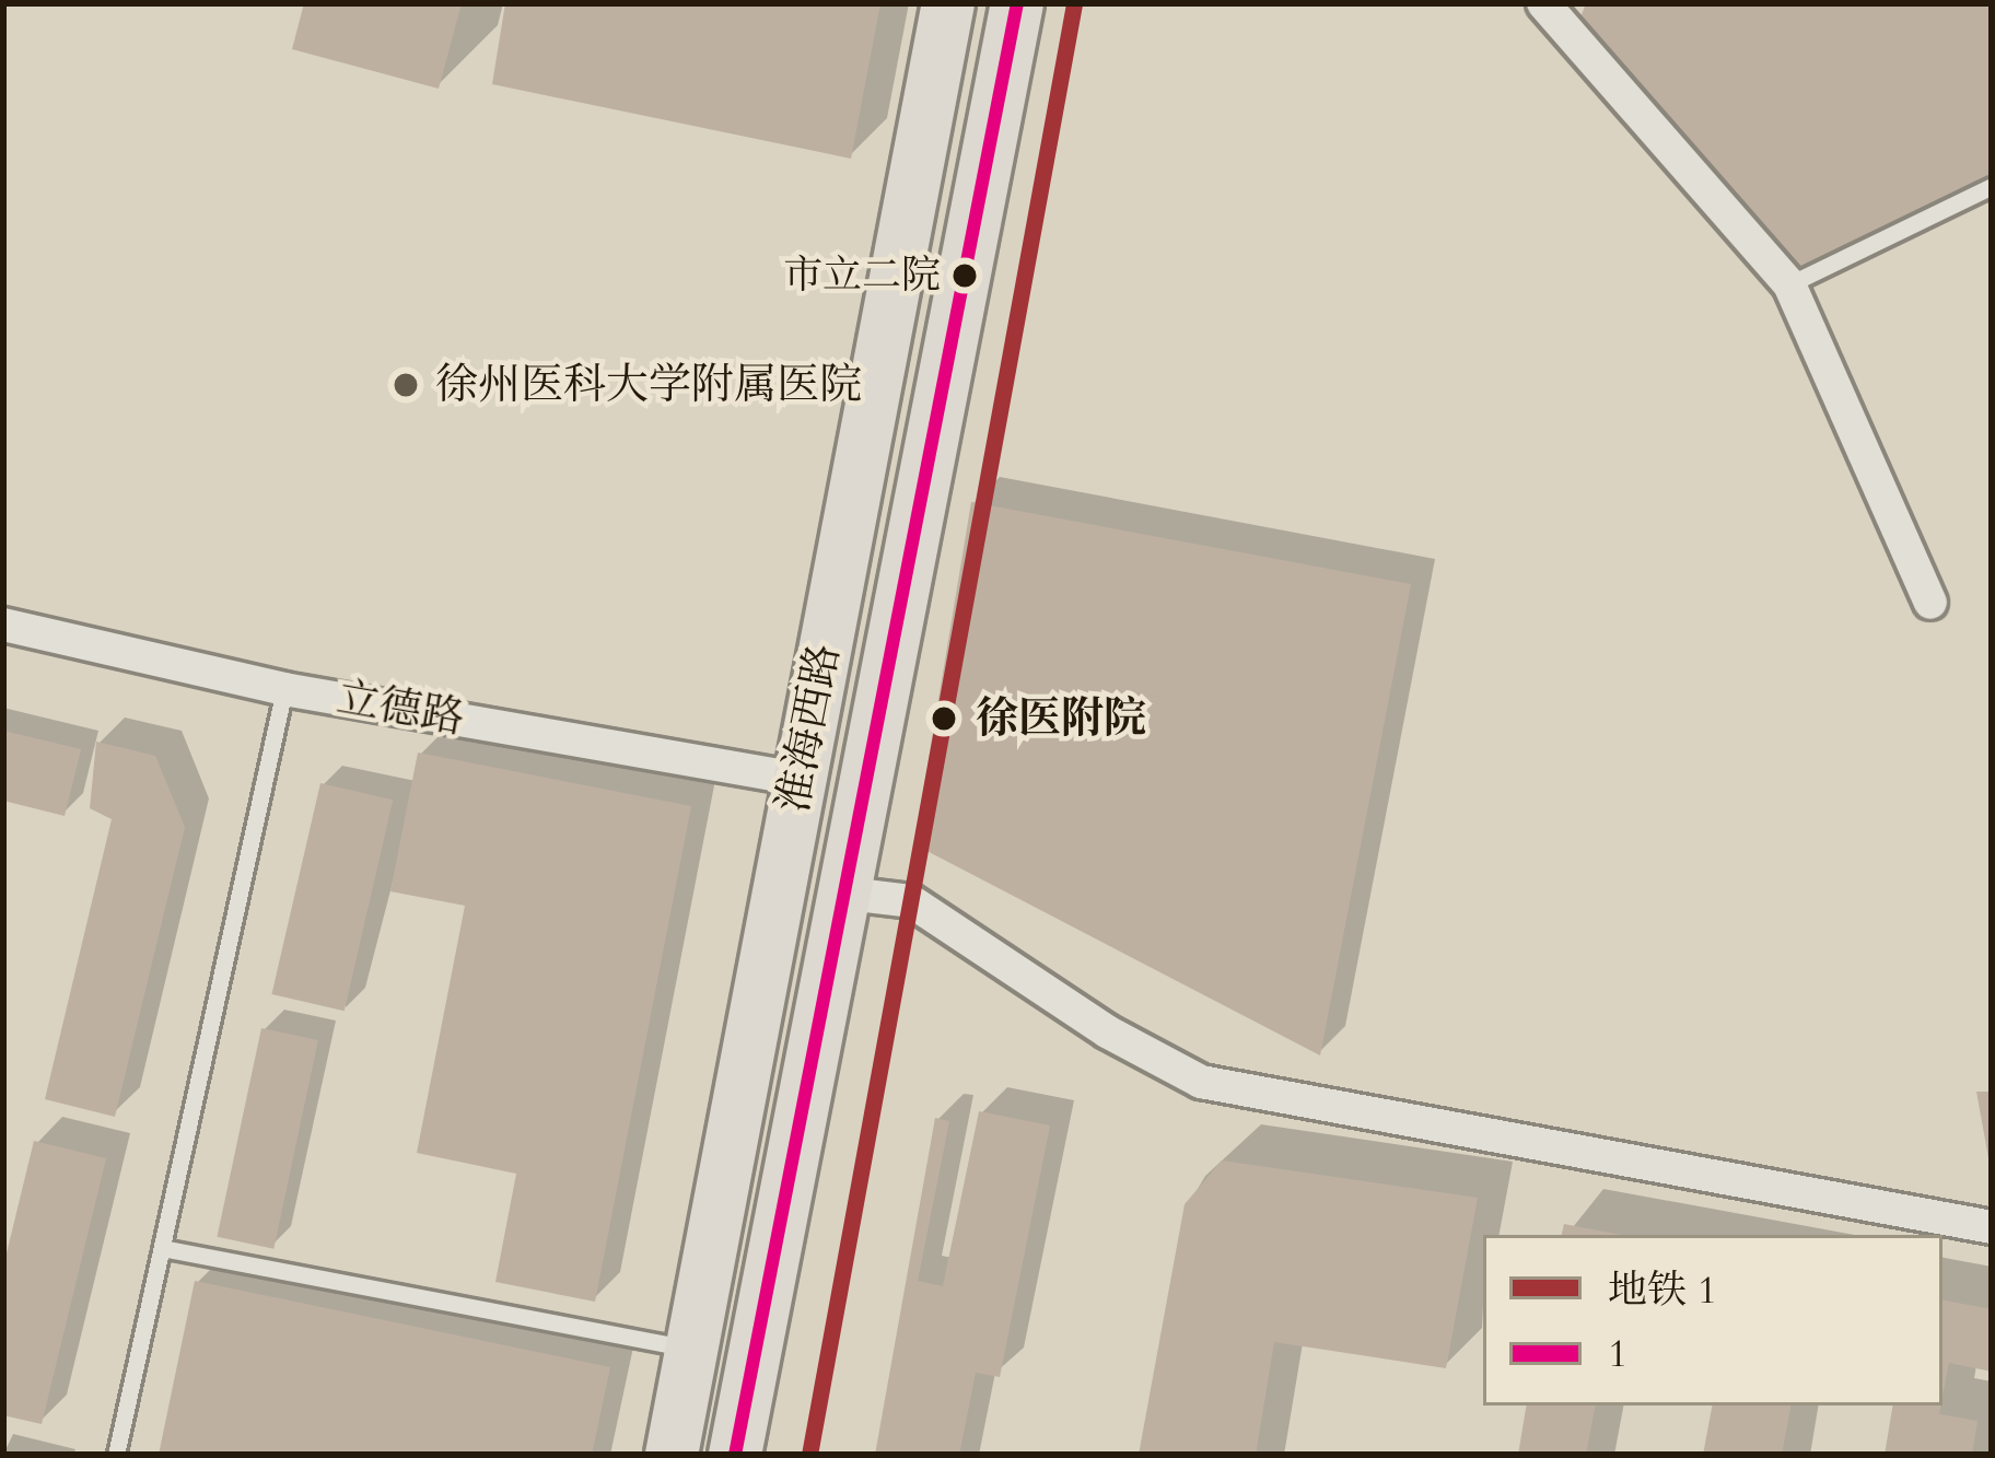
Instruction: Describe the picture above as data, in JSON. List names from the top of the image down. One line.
{"streets":{"main road":["淮海西路"],"street":["立德路"]},"crossings":[["立德路","淮海西路"]],"places":["市立二院","徐州医科大学附属医院","徐医附院"],"lines":["metro line 1","transit line 1"],"legend":["地铁 1","1"]}
